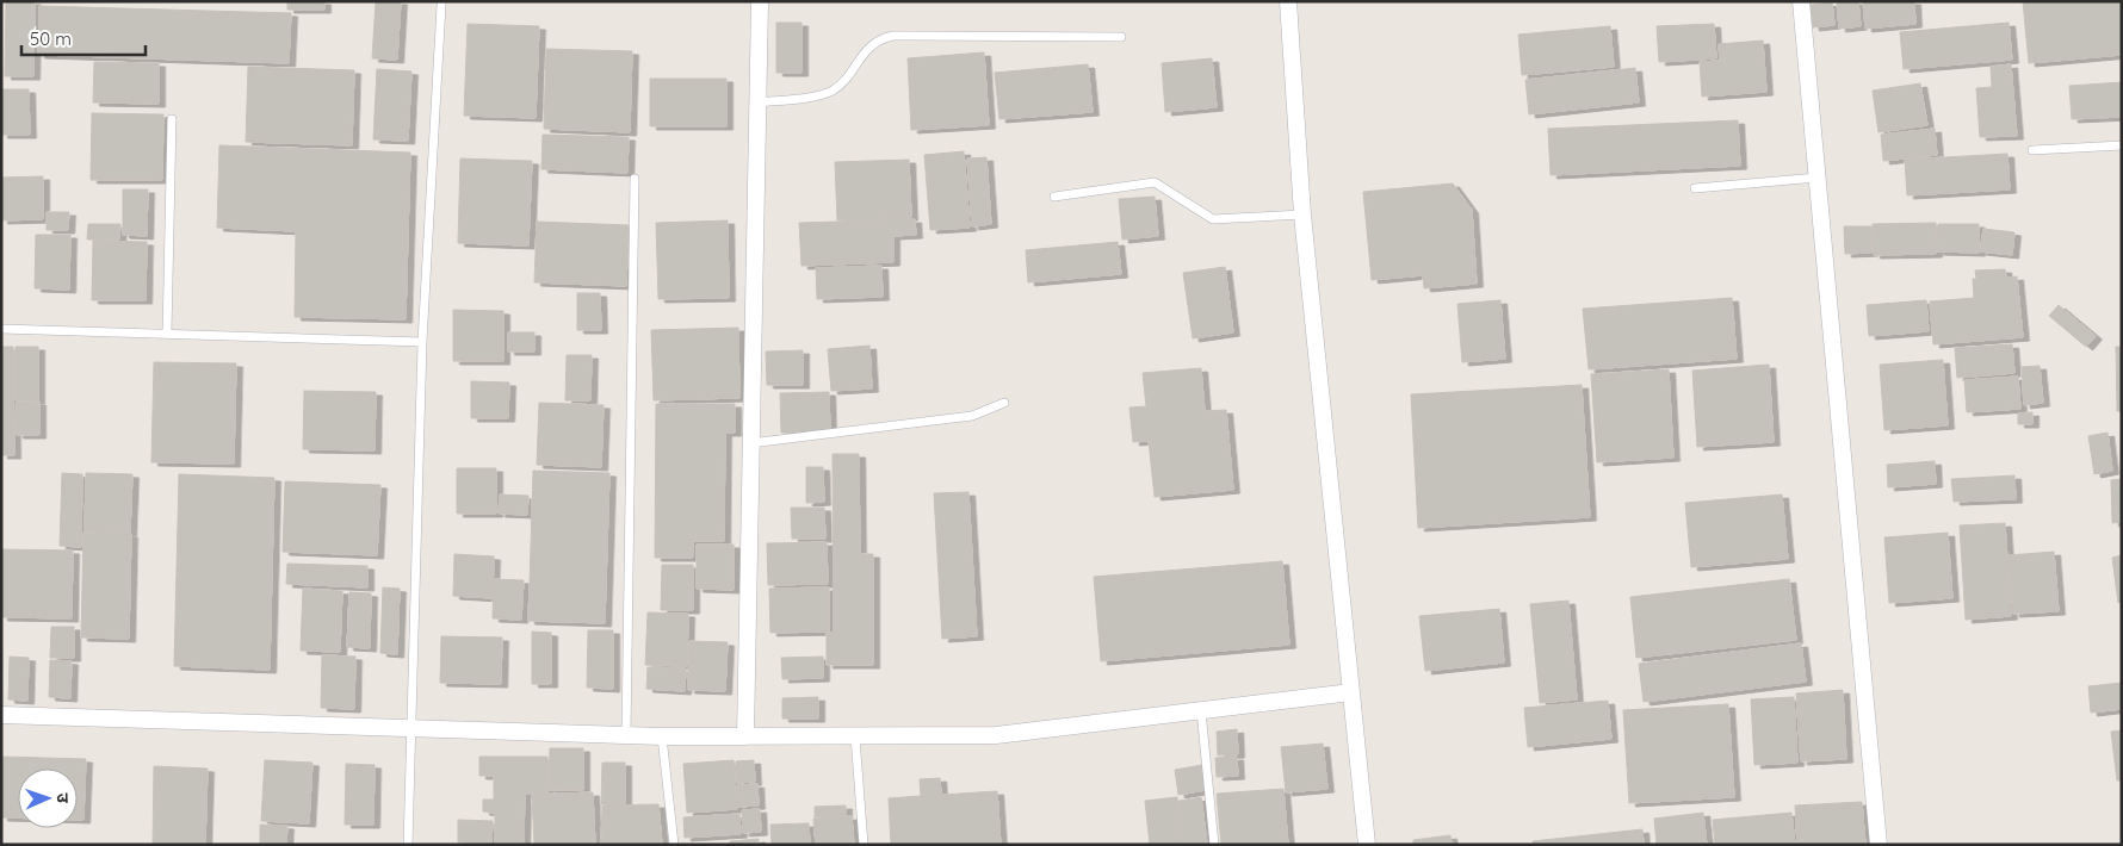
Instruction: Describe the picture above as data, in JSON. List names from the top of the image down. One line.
{"scale_bar":"50 m","north":"right"}
